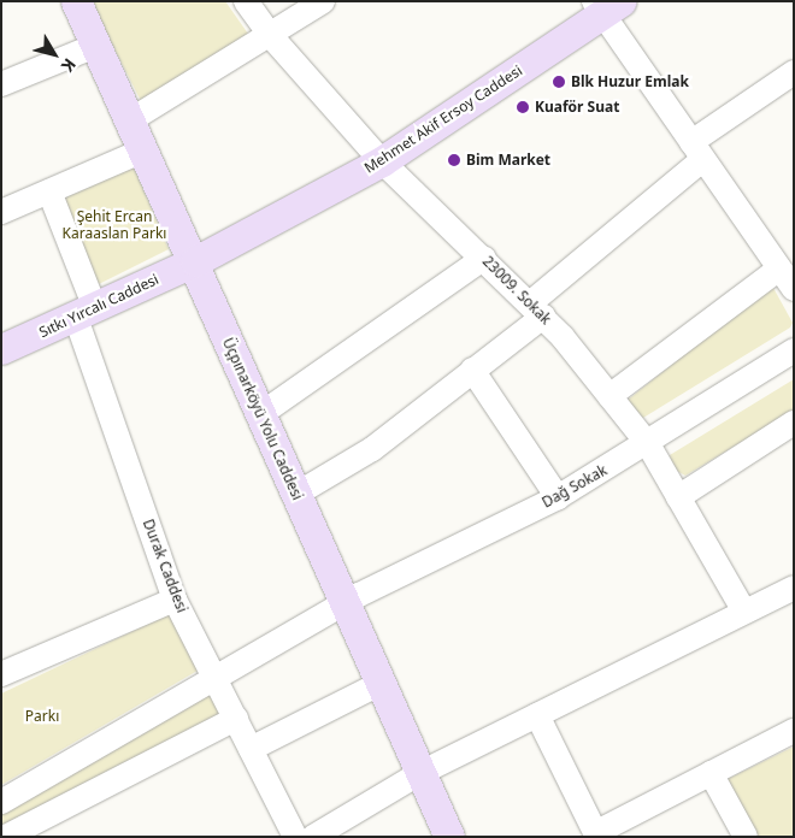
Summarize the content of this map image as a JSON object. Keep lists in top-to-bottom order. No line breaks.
{"streets":{"main road":["Mehmet Akif Ersoy Caddesi","Sıtkı Yırcalı Caddesi","Üçpınarköyü Yolu Caddesi"],"street":["23009. Sokak","Dağ Sokak","Durak Caddesi"]},"crossings":[["Mehmet Akif Ersoy Caddesi","23009. Sokak"],["Mehmet Akif Ersoy Caddesi","Sıtkı Yırcalı Caddesi"],["Mehmet Akif Ersoy Caddesi","Üçpınarköyü Yolu Caddesi"],["23009. Sokak","Dağ Sokak"],["Sıtkı Yırcalı Caddesi","Üçpınarköyü Yolu Caddesi"],["Sıtkı Yırcalı Caddesi","Durak Caddesi"],["Üçpınarköyü Yolu Caddesi","Dağ Sokak"],["Dağ Sokak","Durak Caddesi"]],"parks":["Şehit Ercan Karaaslan Parkı","Parkı"],"places":["Blk Huzur Emlak","Kuaför Suat","Bim Market"],"north":"bottom right"}
